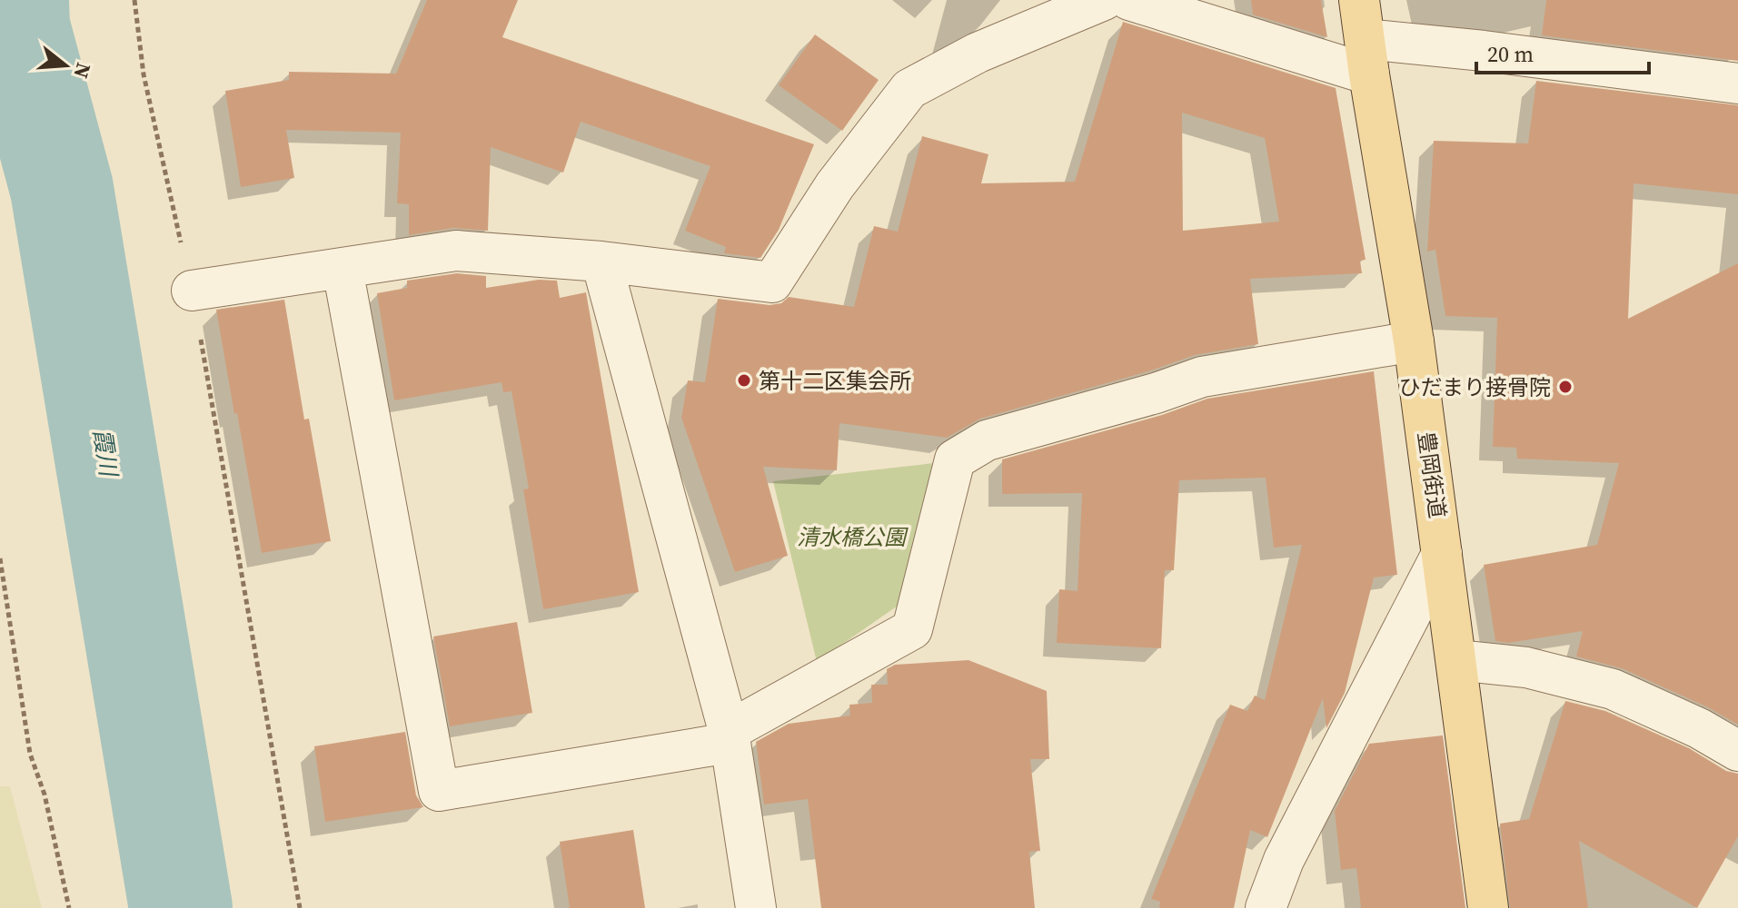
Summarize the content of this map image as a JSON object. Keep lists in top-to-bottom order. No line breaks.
{"streets":{"main road":["豊岡街道"]},"water":["霞川"],"parks":["清水橋公園"],"places":["第十二区集会所","ひだまり接骨院"],"scale_bar":"20 m","north":"right"}
